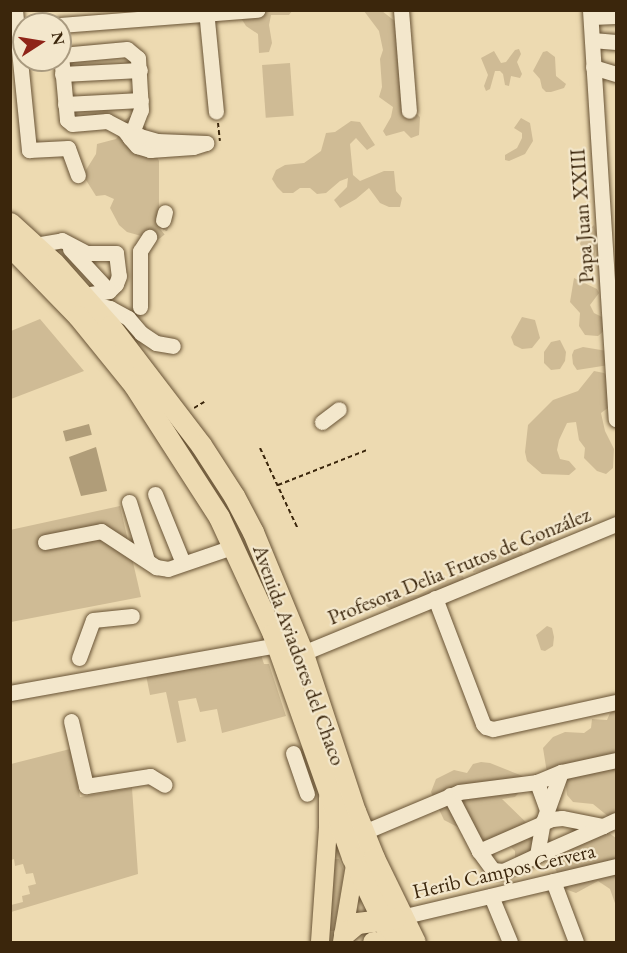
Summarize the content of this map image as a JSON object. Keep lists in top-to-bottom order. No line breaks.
{"streets":{"highway":["Avenida Aviadores del Chaco"],"street":["Papa Juan XXIII","Profesora Delia Frutos de González","Herib Campos Cervera"]},"crossings":[["Profesora Delia Frutos de González","Avenida Aviadores del Chaco"],["Avenida Aviadores del Chaco","Herib Campos Cervera"]],"north":"right"}
